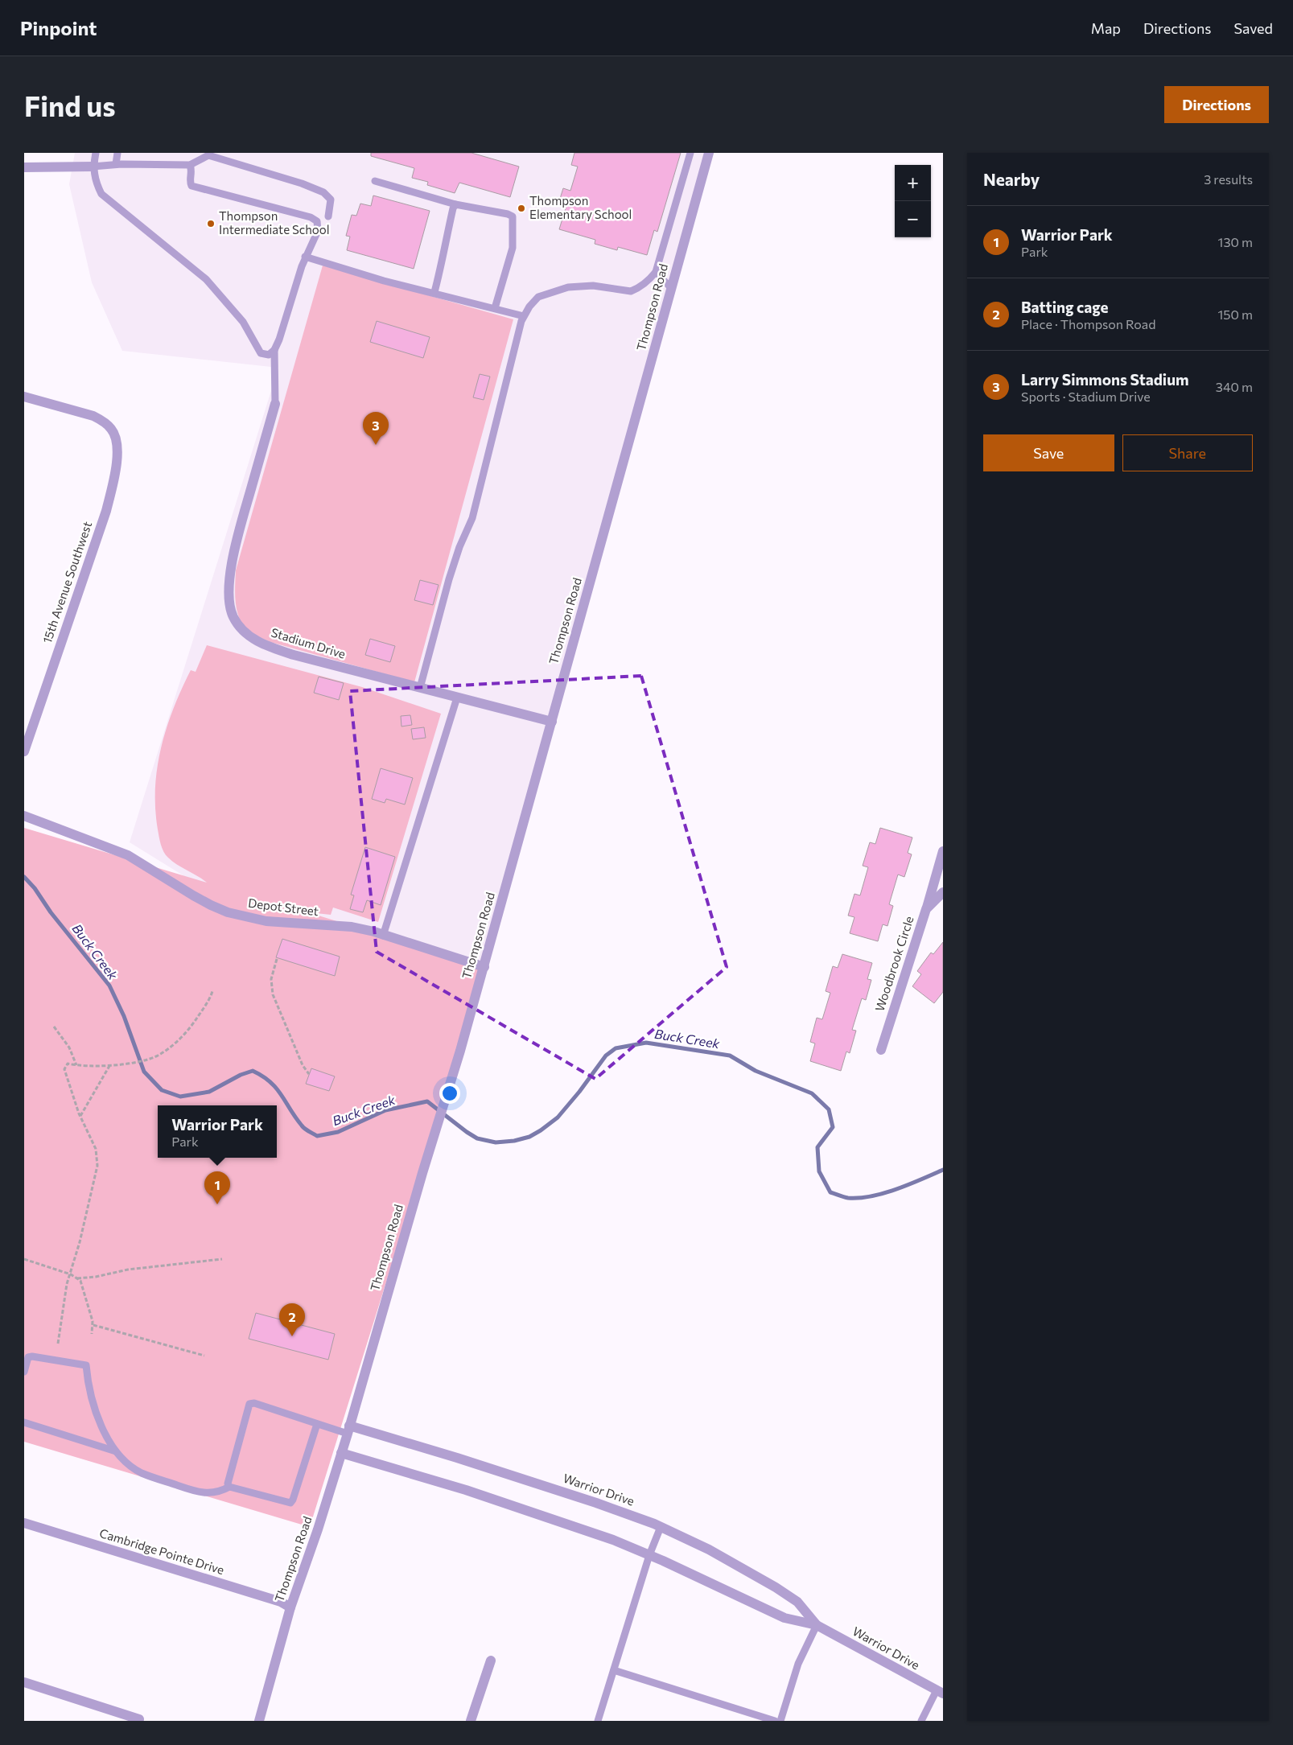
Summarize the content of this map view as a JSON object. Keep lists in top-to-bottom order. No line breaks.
{"streets":{"street":["Thompson Road","15th Avenue Southwest","Stadium Drive","Depot Street","Woodbrook Circle","Warrior Drive","Cambridge Pointe Drive"]},"crossings":[["Thompson Road","Stadium Drive"],["Thompson Road","Depot Street"],["Thompson Road","Warrior Drive"],["Thompson Road","Cambridge Pointe Drive"]],"water":["Buck Creek"],"places":["Thompson Elementary School","Thompson Intermediate School"],"page":{"header":"Pinpoint","nav":["Map","Directions","Saved"],"buttons":["Directions",["Save","Share"]],"title":"Find us","heading":["Nearby","3 results"],"map_buttons":["+","−"],"list":[{"mark":"1","name":"Warrior Park","note":"Park","value":"130 m"},{"mark":"2","name":"Batting cage","note":"Place · Thompson Road","value":"150 m"},{"mark":"3","name":"Larry Simmons Stadium","note":"Sports · Stadium Drive","value":"340 m"}],"pins":["3","1","2"],"popup":["Warrior Park","Park"]}}
